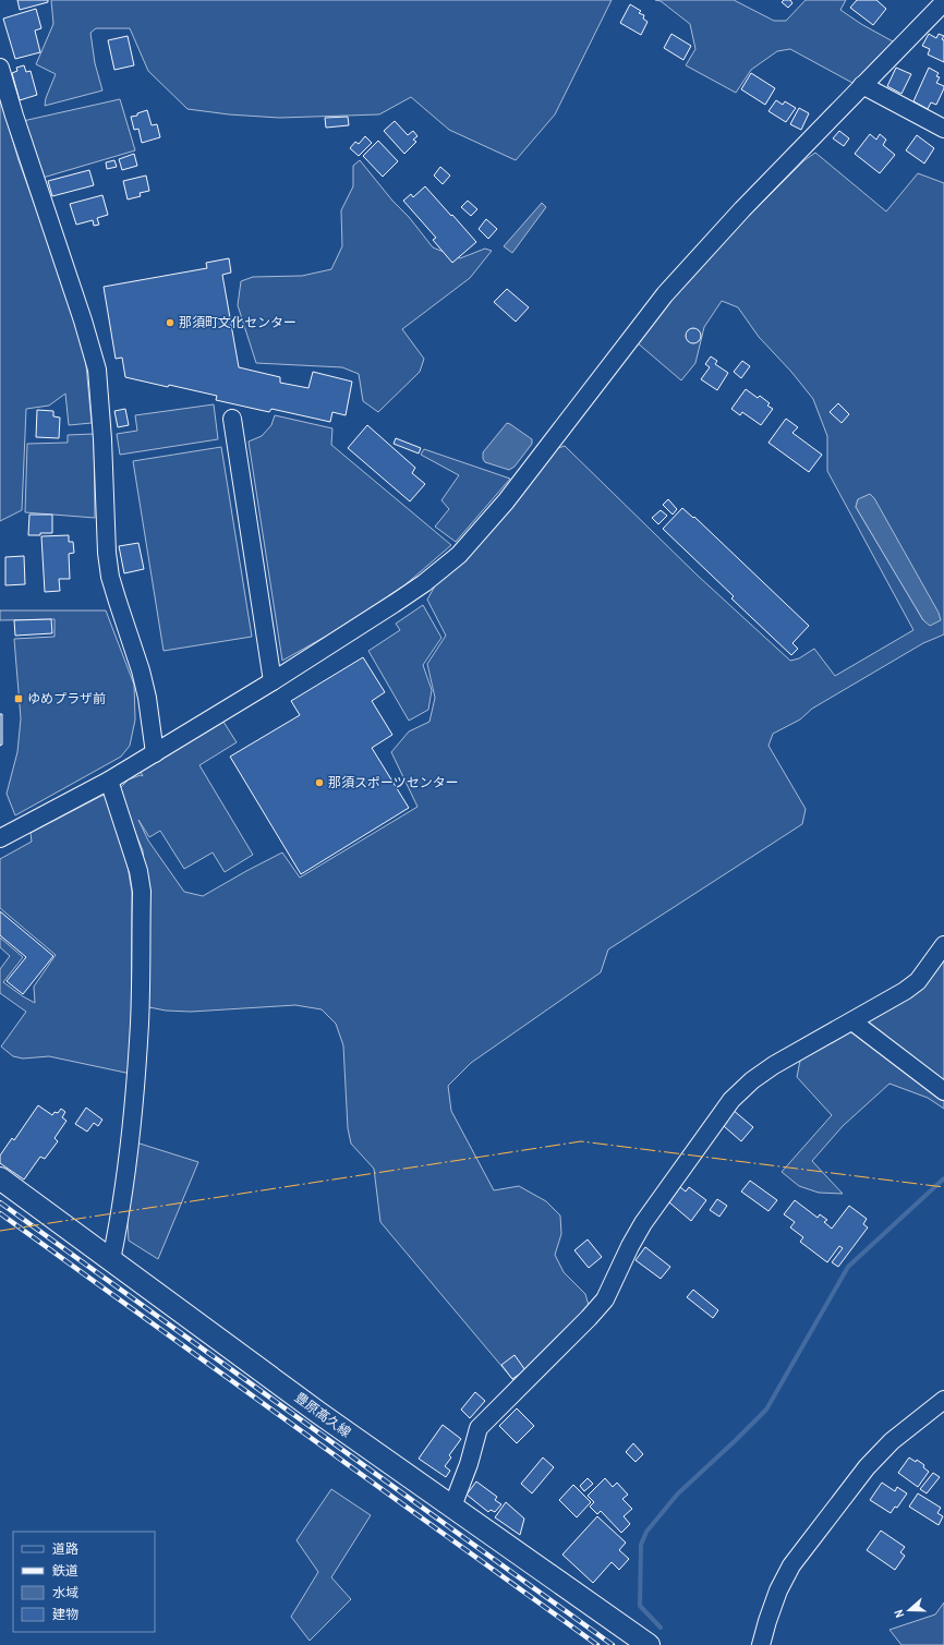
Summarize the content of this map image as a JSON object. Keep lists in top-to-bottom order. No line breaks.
{"streets":{"main road":["豊原高久線"]},"places":{"other":["那須町文化センター","那須スポーツセンター"],"transit":["ゆめプラザ前"]},"legend":["道路","鉄道","水域","建物"],"north":"left"}
